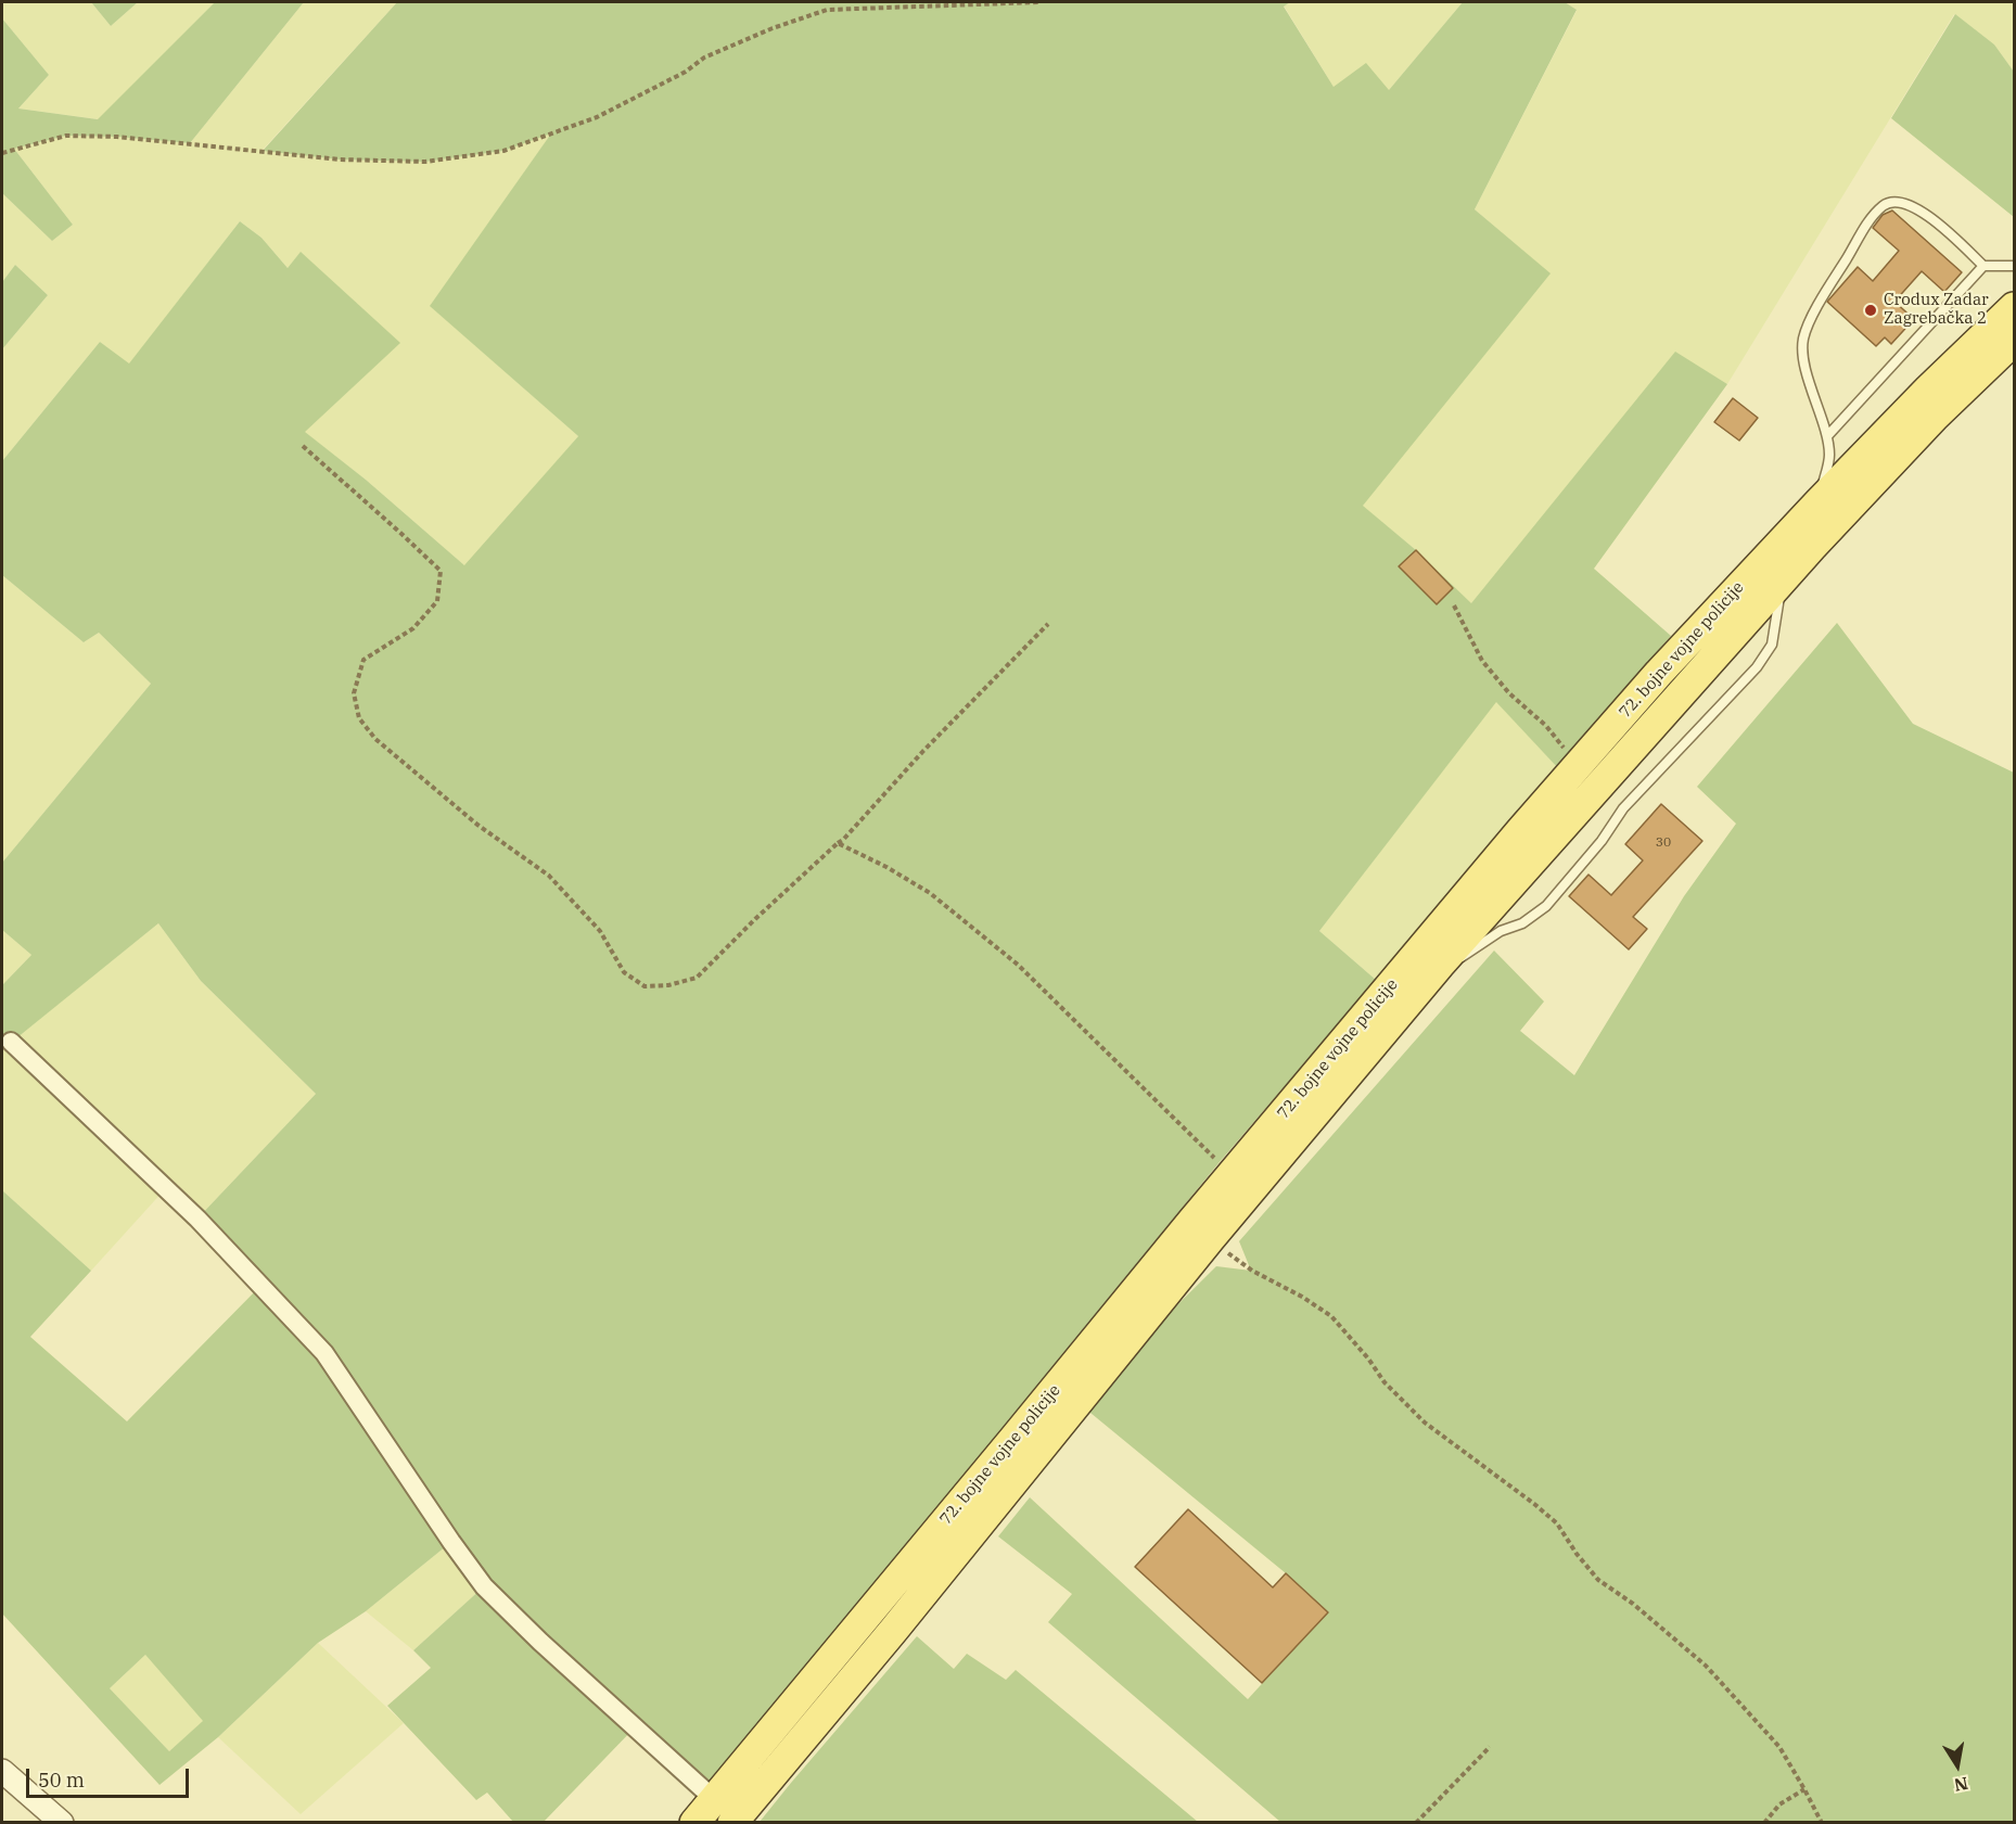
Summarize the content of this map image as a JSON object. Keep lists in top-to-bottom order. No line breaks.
{"streets":{"main road":["72. bojne vojne policije"]},"places":["Crodux Zadar Zagrebačka 2"],"house_numbers":["30"],"scale_bar":"50 m","north":"bottom"}
